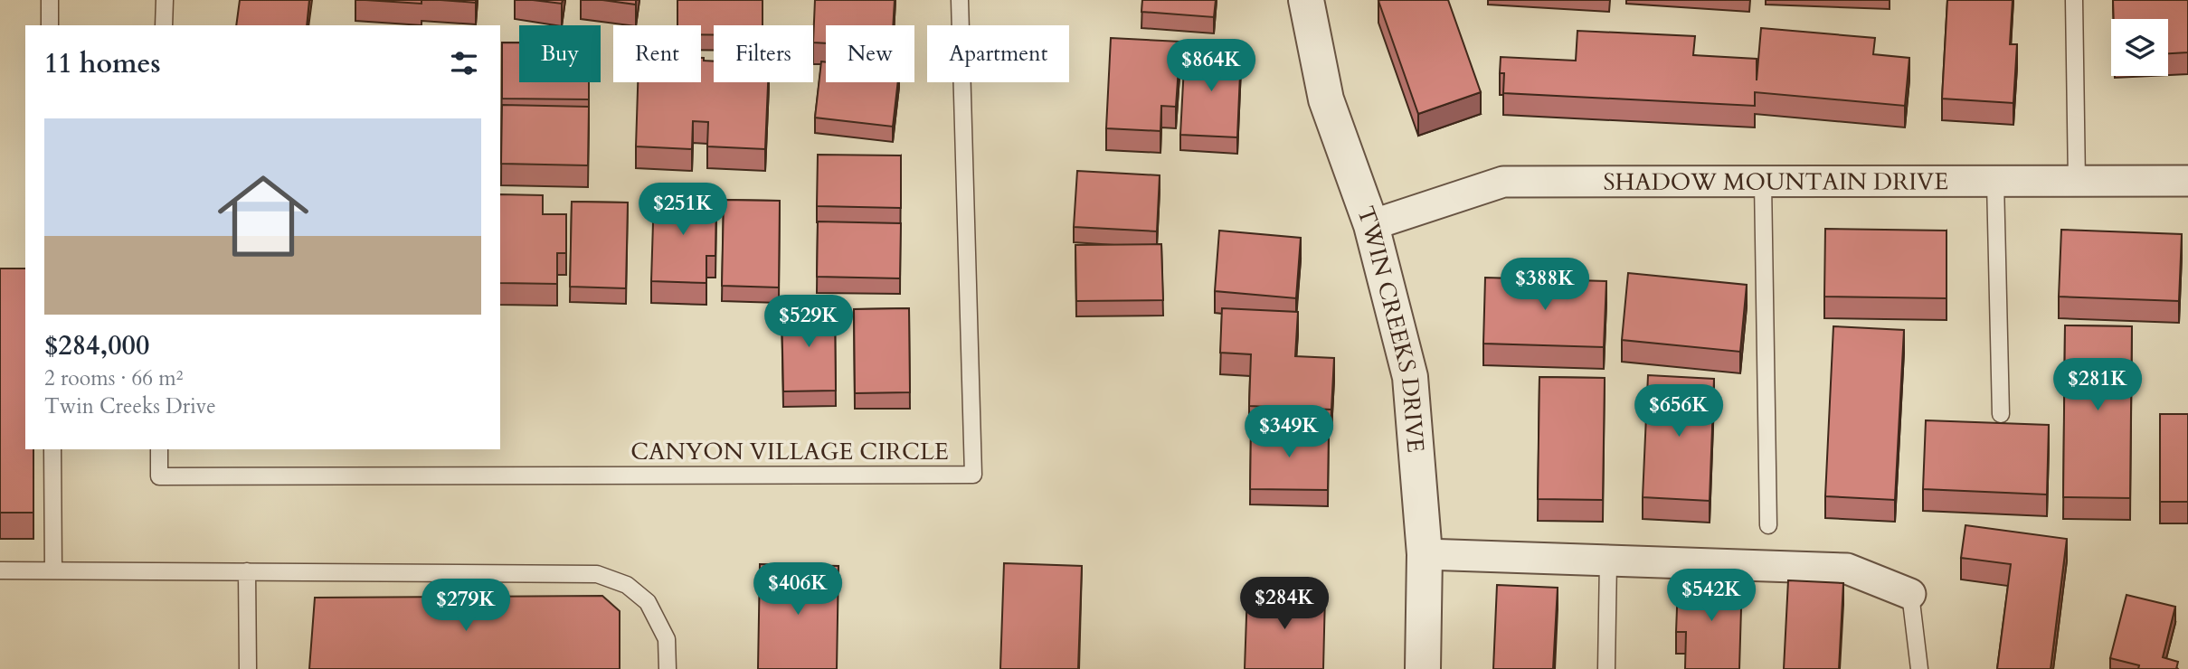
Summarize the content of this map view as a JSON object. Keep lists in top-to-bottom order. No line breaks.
{"streets":{"street":["SHADOW MOUNTAIN DRIVE","TWIN CREEKS DRIVE"],"lane":["CANYON VILLAGE CIRCLE"]},"crossings":[["SHADOW MOUNTAIN DRIVE","TWIN CREEKS DRIVE"]],"page":{"chip":["Buy","Rent","Filters","New","Apartment"],"heading":"11 homes","price":["$864K","$251K","$388K","$529K","$281K","$656K","$349K","$406K","$542K","$284K","$279K"],"list":[{"name":"$284,000","note":"2 rooms · 66 m² · Twin Creeks Drive"}]}}
